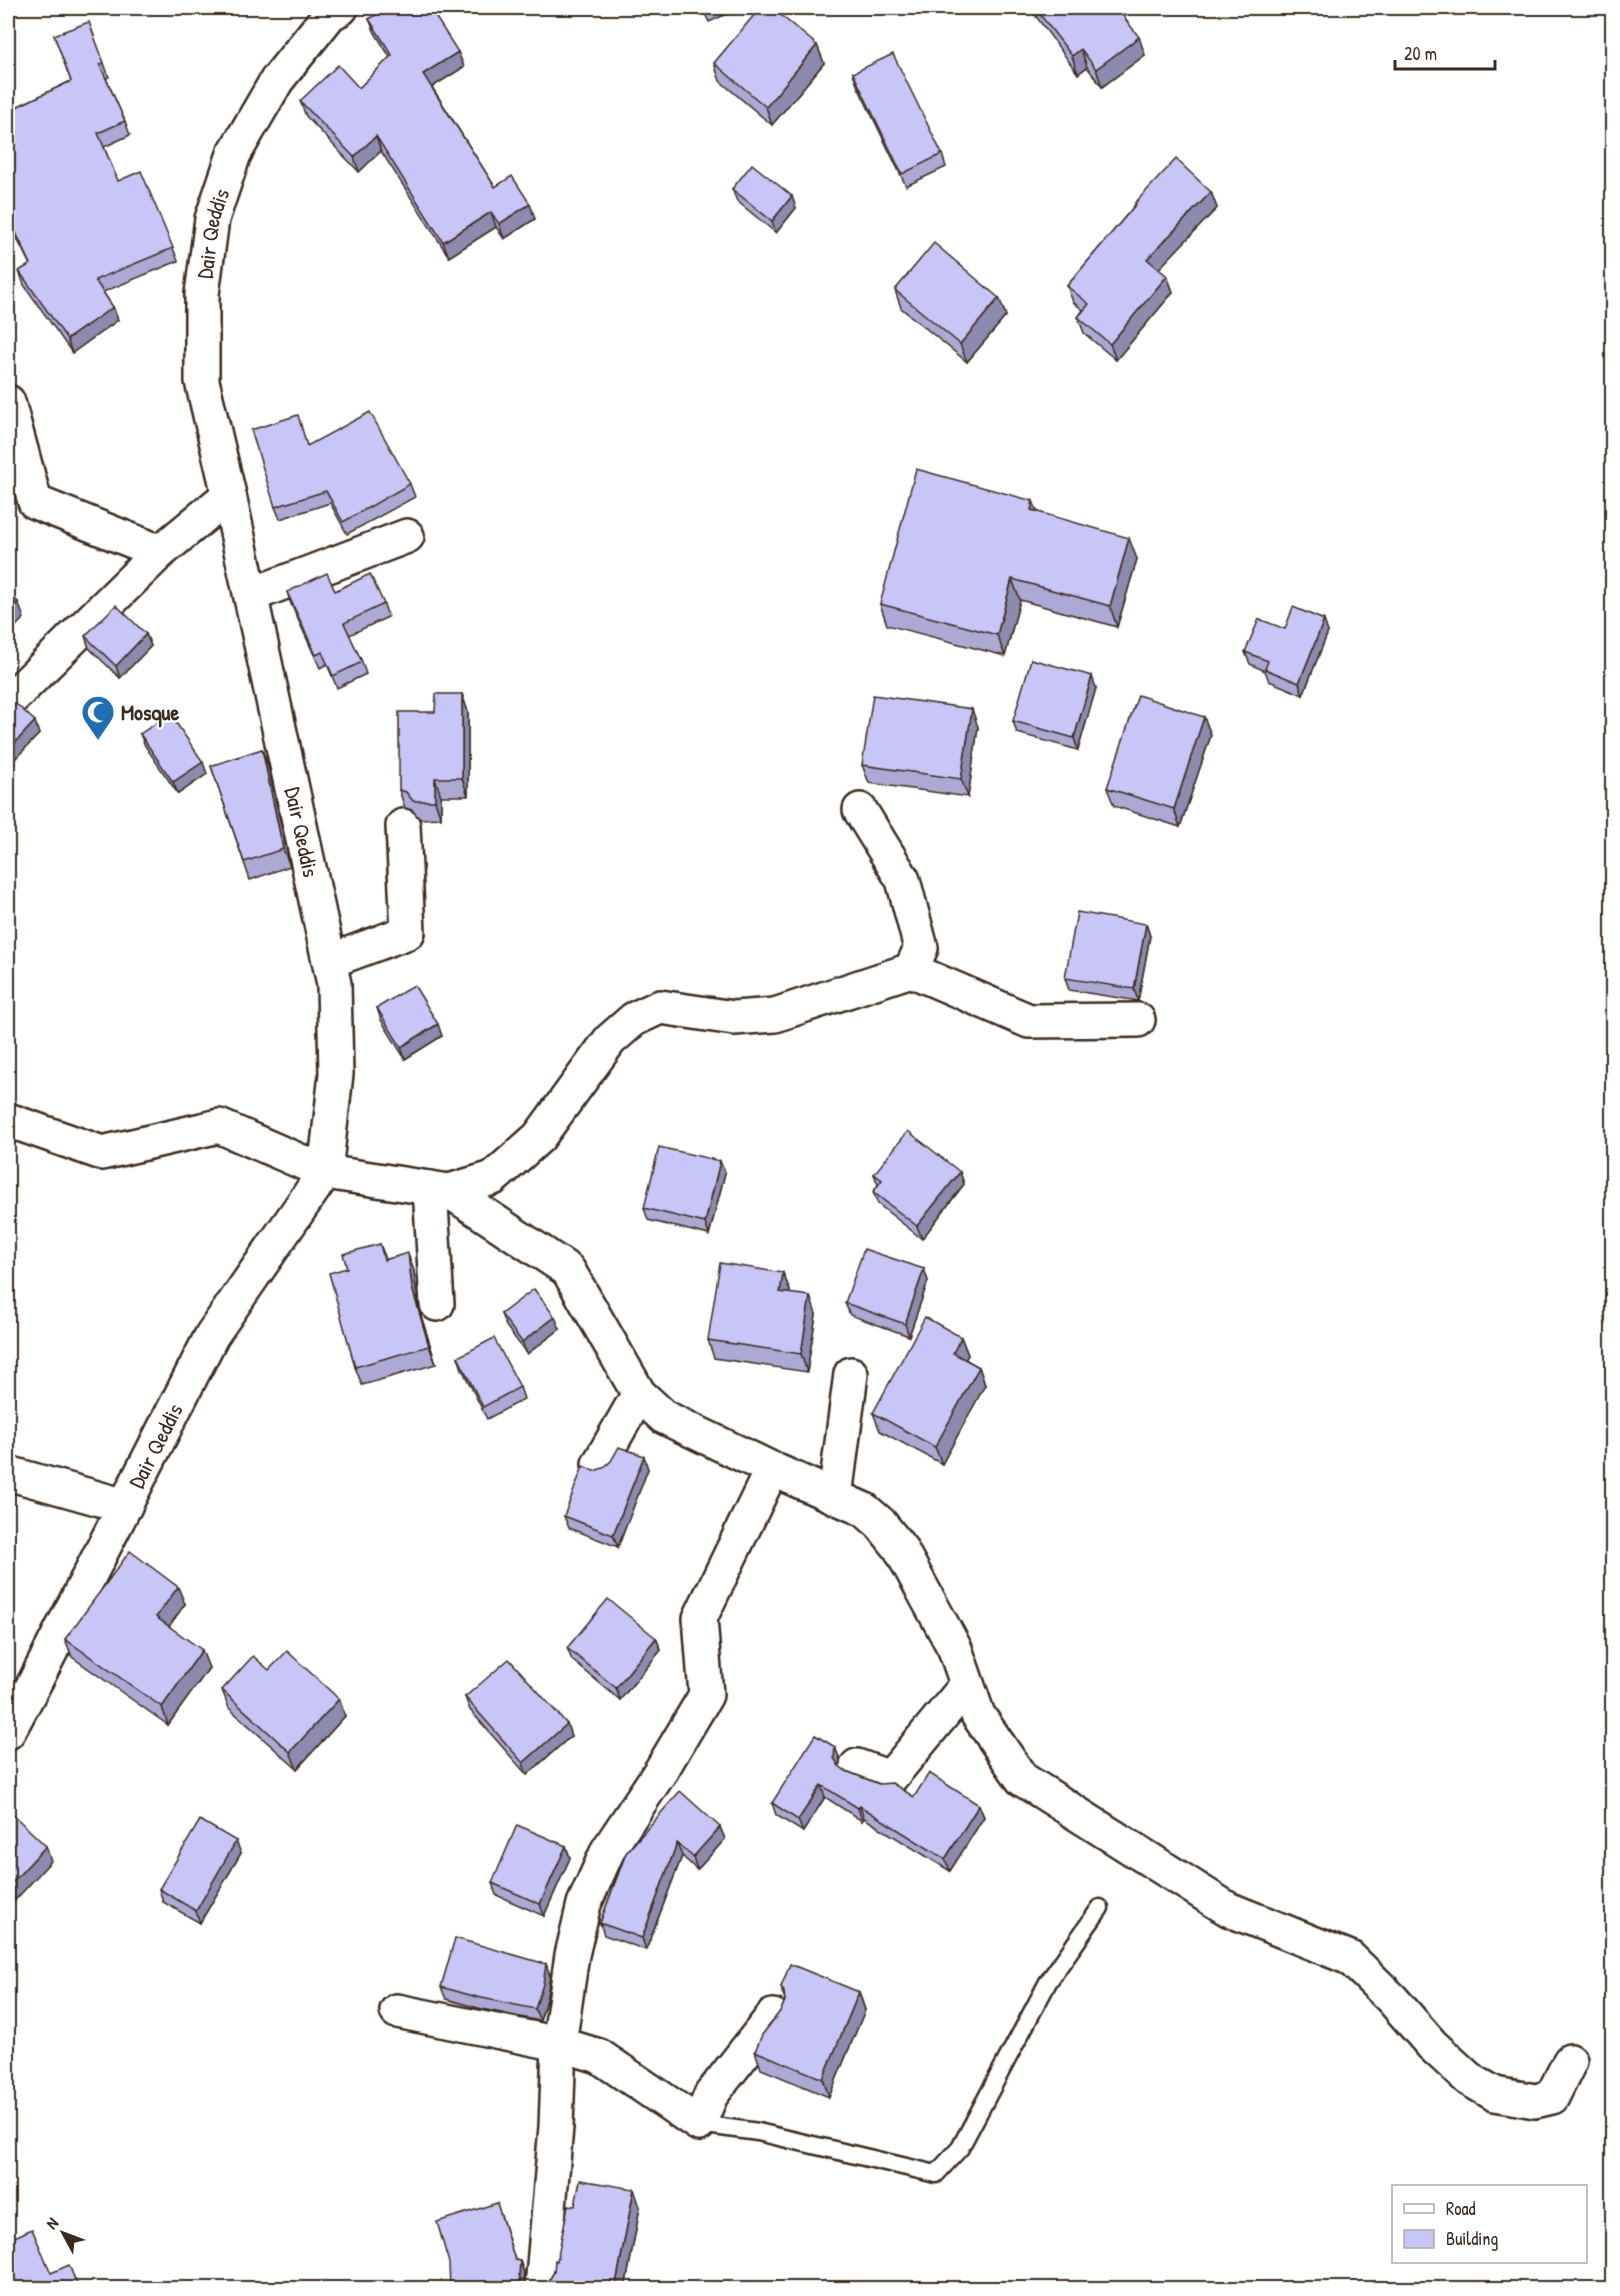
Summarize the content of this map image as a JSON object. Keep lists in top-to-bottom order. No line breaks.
{"streets":{"street":["Dair Qeddis"]},"places":{"mosque":["Mosque"]},"legend":["Road","Building"],"scale_bar":"20 m","north":"top left"}
